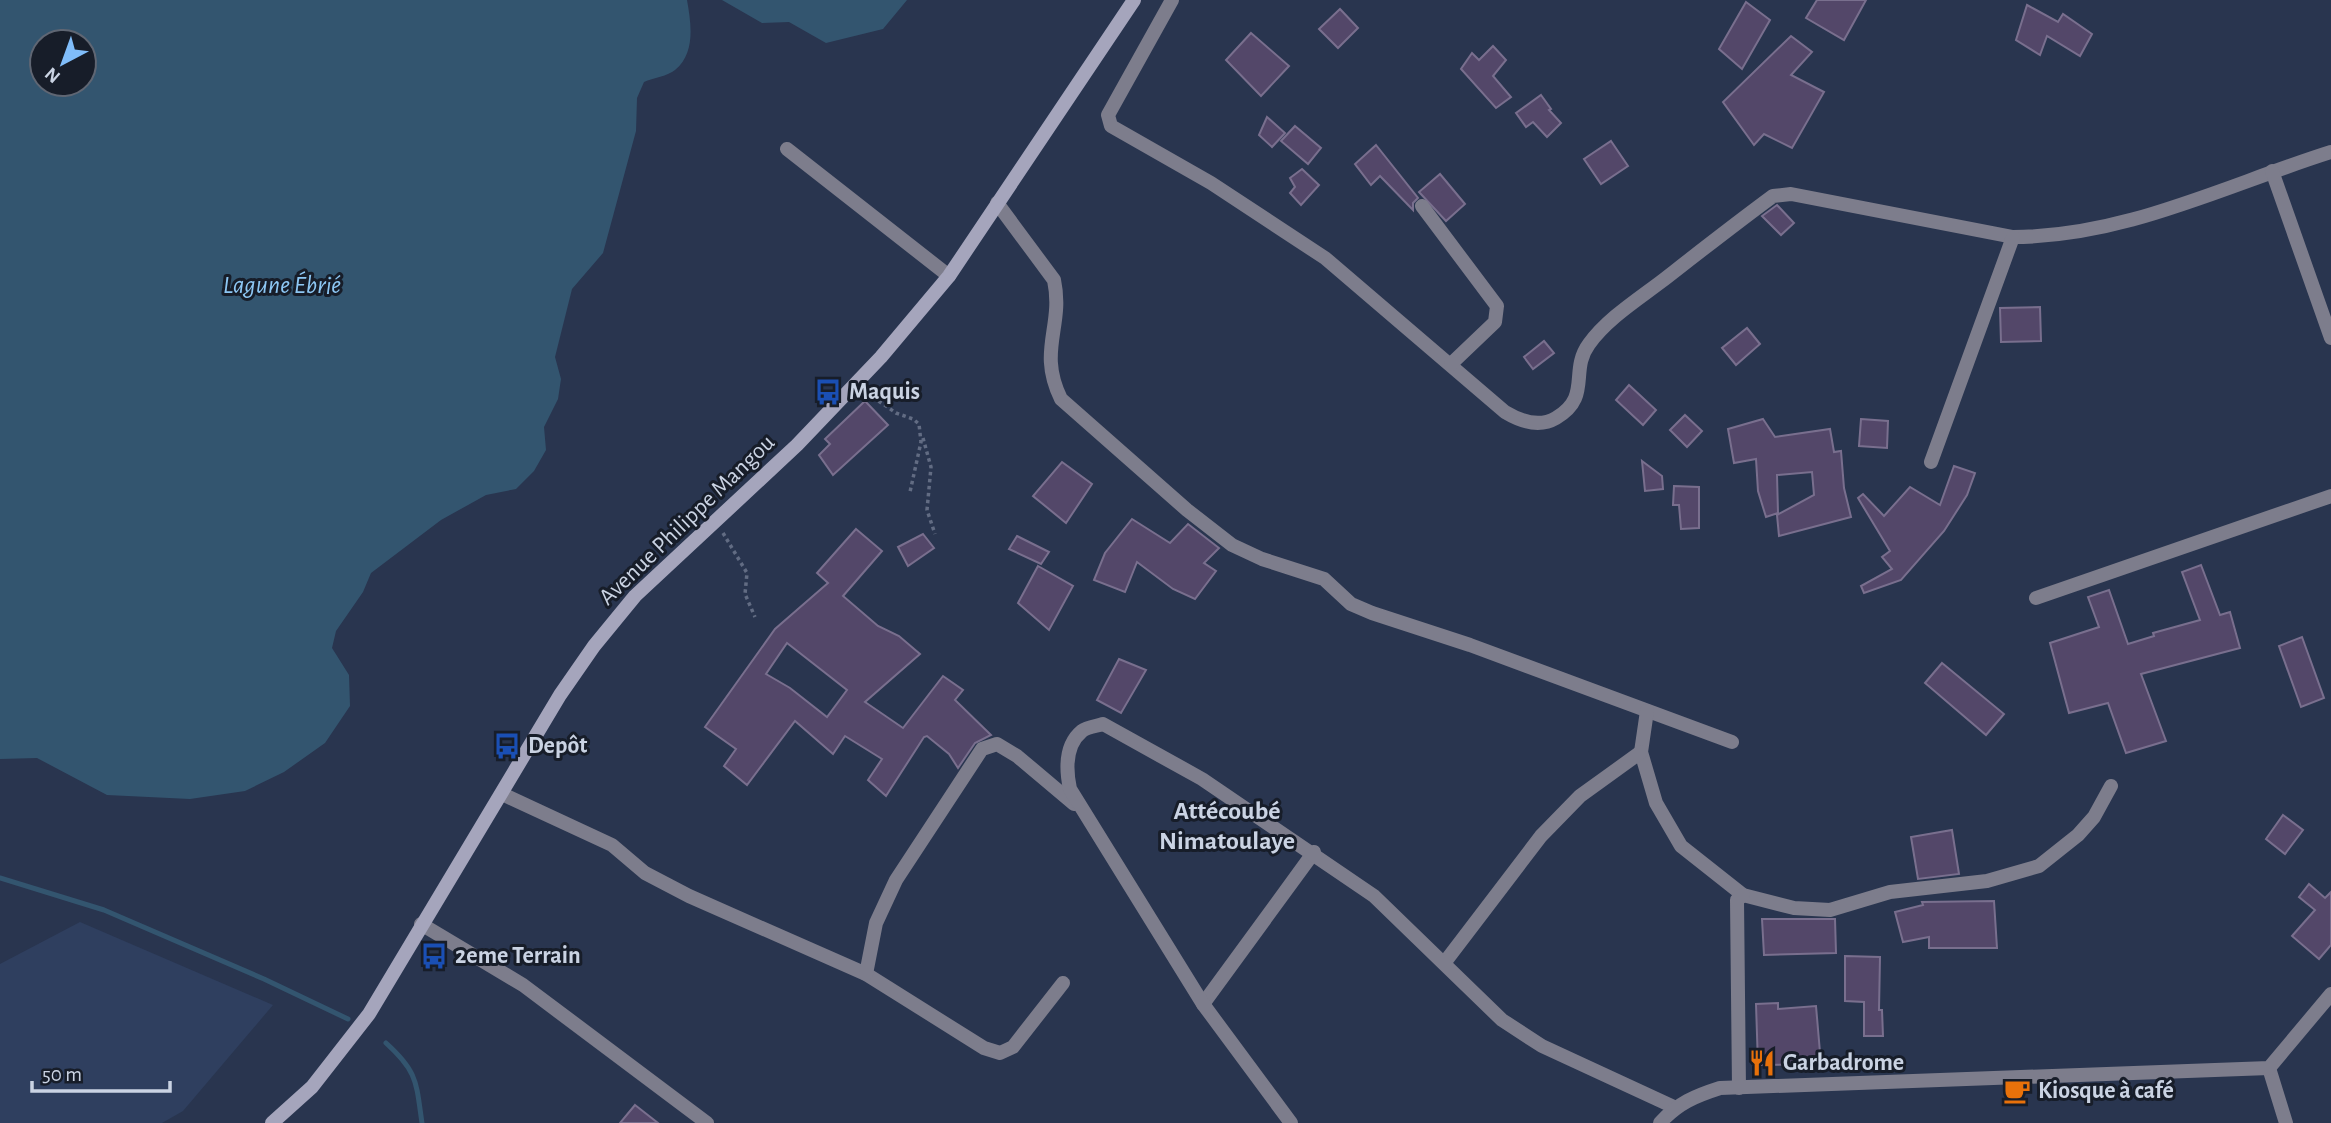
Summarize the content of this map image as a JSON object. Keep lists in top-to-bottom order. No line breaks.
{"streets":{"street":["Avenue Philippe Mangou"]},"districts":["Attécoubé Nimatoulaye"],"water":["Lagune Ébrié"],"places":{"bus stop":["Maquis","Depôt","2eme Terrain"],"restaurant":["Garbadrome"],"cafe":["Kiosque à café"]},"scale_bar":"50 m","north":"bottom left"}
